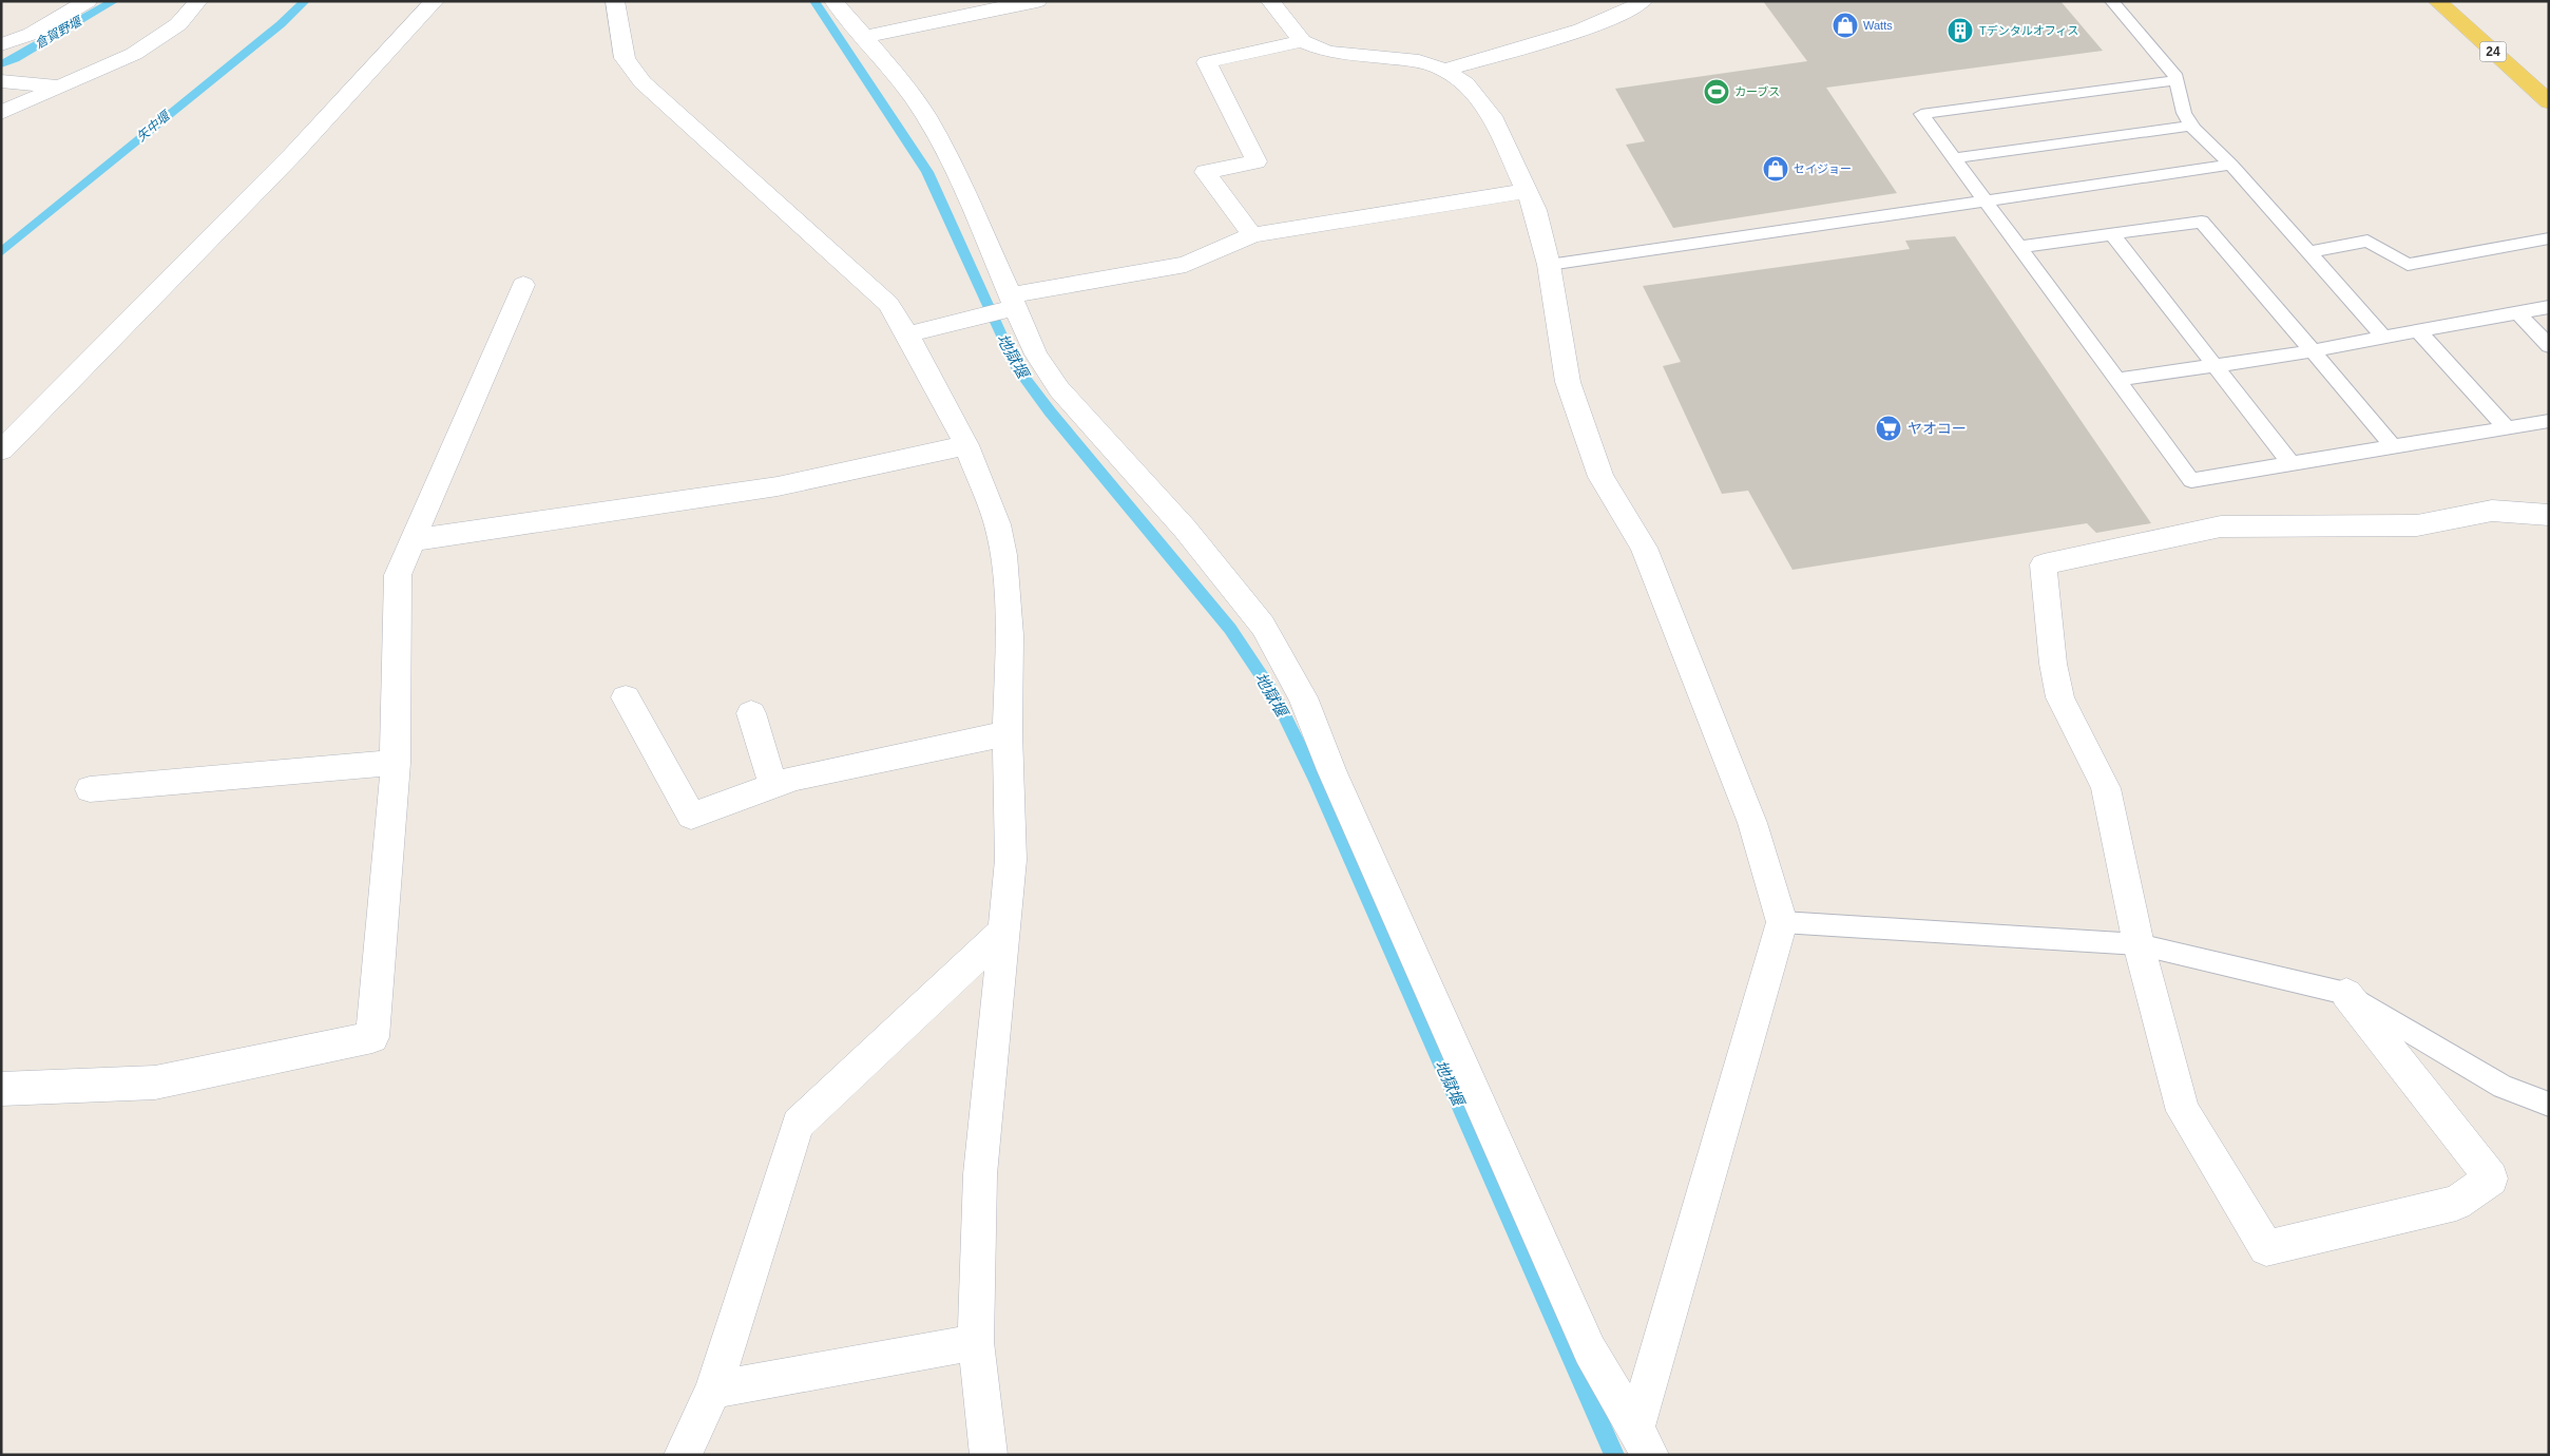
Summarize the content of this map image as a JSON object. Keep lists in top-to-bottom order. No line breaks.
{"streets":{"main road":["24"]},"water":["倉賀野堰","矢中堰","地獄堰"],"places":{"shop":["Watts","セイジョー"],"building":["Tデンタルオフィス"],"sports":["カーブス"],"supermarket":["ヤオコー"]}}
